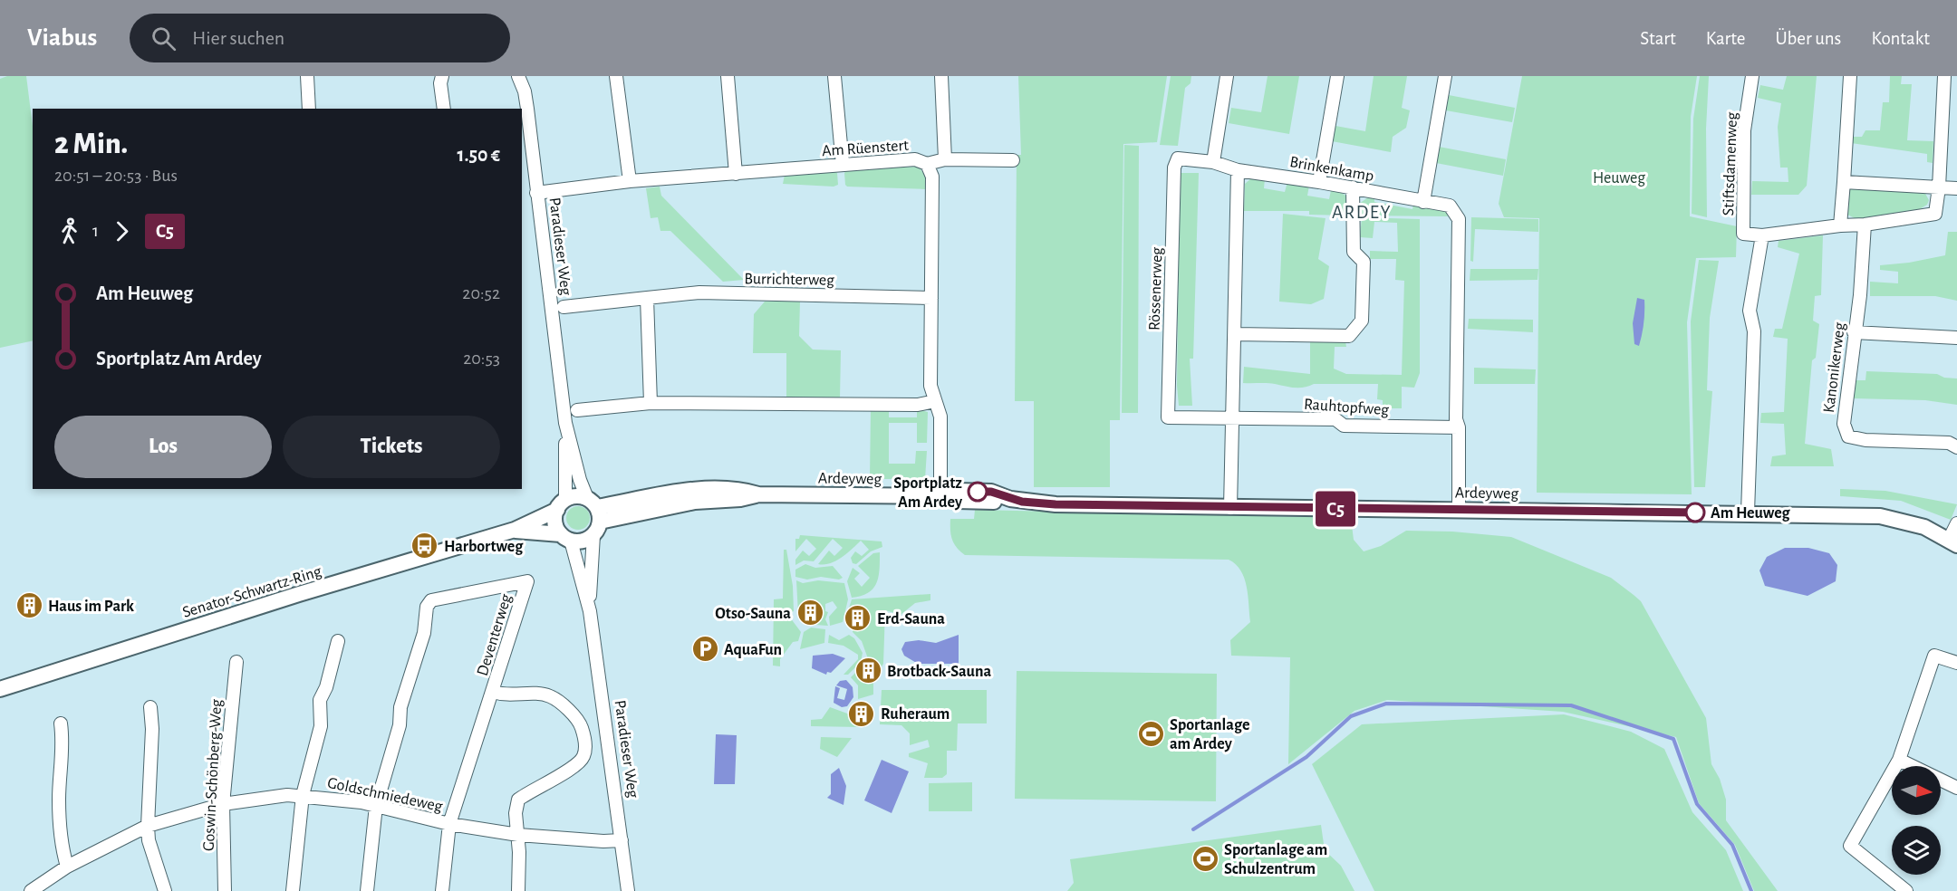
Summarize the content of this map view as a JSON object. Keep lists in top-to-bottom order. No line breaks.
{"streets":{"main road":["Paradieser Weg","Ardeyweg","Senator-Schwartz-Ring"],"street":["Am Rüenstert","Stiftsdamenweg","Brinkenkamp","Burrichterweg","Rössenerweg","Kanonikerweg","Rauhtopfweg","Deventerweg","Goswin-Schönberg-Weg","Goldschmiedeweg"]},"crossings":[["Am Rüenstert","Paradieser Weg"],["Am Rüenstert","Burrichterweg"],["Am Rüenstert","Ardeyweg"],["Brinkenkamp","Rössenerweg"],["Brinkenkamp","Rauhtopfweg"],["Brinkenkamp","Ardeyweg"],["Paradieser Weg","Ardeyweg"],["Paradieser Weg","Senator-Schwartz-Ring"],["Paradieser Weg","Goldschmiedeweg"],["Rössenerweg","Rauhtopfweg"],["Ardeyweg","Senator-Schwartz-Ring"],["Deventerweg","Goldschmiedeweg"],["Goswin-Schönberg-Weg","Goldschmiedeweg"]],"districts":["ARDEY"],"parks":["Heuweg"],"places":{"other":["Sportplatz Am Ardey","Am Heuweg"],"bus stop":["Harbortweg"],"building":["Haus im Park","Otso-Sauna","Erd-Sauna","Brotback-Sauna","Ruheraum"],"parking":["AquaFun"],"sports":["Sportanlage am Ardey","Sportanlage am Schulzentrum"]},"lines":["bus line C5"],"north":"right","page":{"header":"Viabus","search":"Hier suchen","nav":["Start","Karte","Über uns","Kontakt"],"on_map":"C5","heading":["2 Min.","20:51 – 20:53 · Bus","1.50 €"],"legs":["1","C5"],"list":[{"name":"Am Heuweg","value":"20:52"},{"name":"Sportplatz Am Ardey","value":"20:53"}],"buttons":["Los","Tickets"]}}
